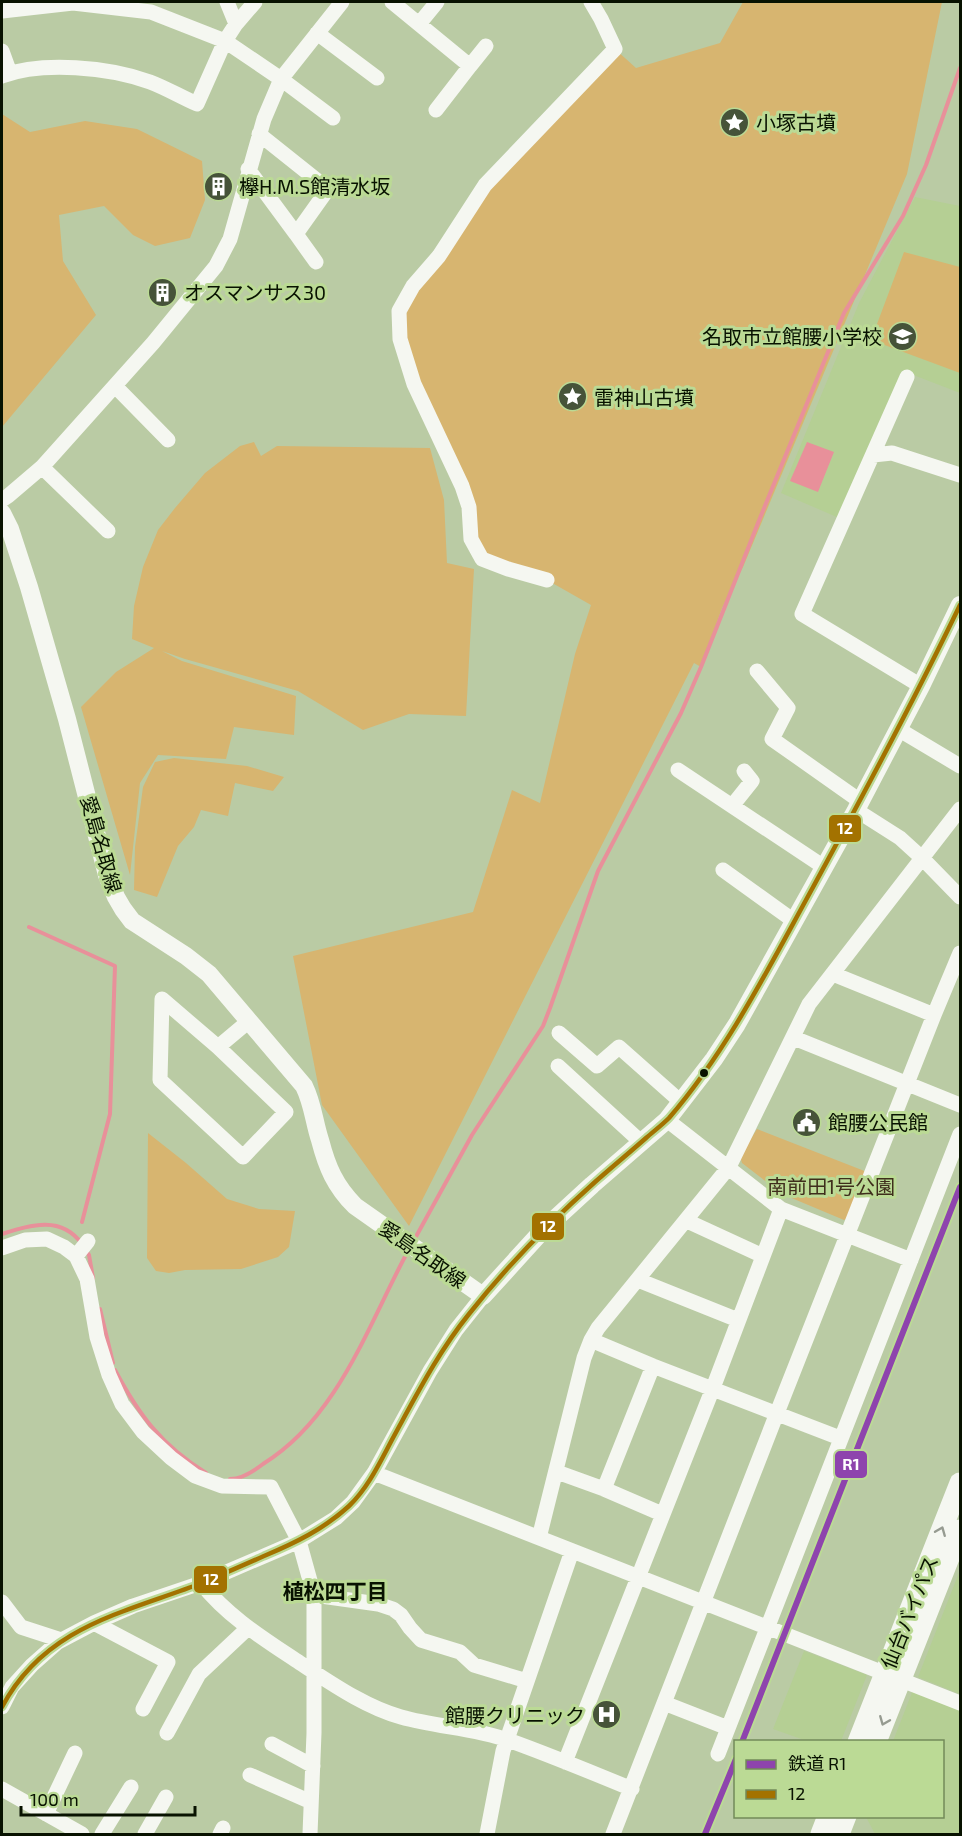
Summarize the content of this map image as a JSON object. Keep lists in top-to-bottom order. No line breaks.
{"streets":{"highway":["仙台バイパス"],"main road":["愛島名取線"]},"districts":["植松四丁目"],"parks":["南前田1号公園"],"places":{"place":["小塚古墳","雷神山古墳"],"building":["欅H.M.S館清水坂","オスマンサス30"],"school or university":["名取市立館腰小学校"],"public building":["館腰公民館"],"hospital":["館腰クリニック"]},"lines":["transit line 12","rail line R1"],"legend":["鉄道 R1","12"],"scale_bar":"100 m"}
